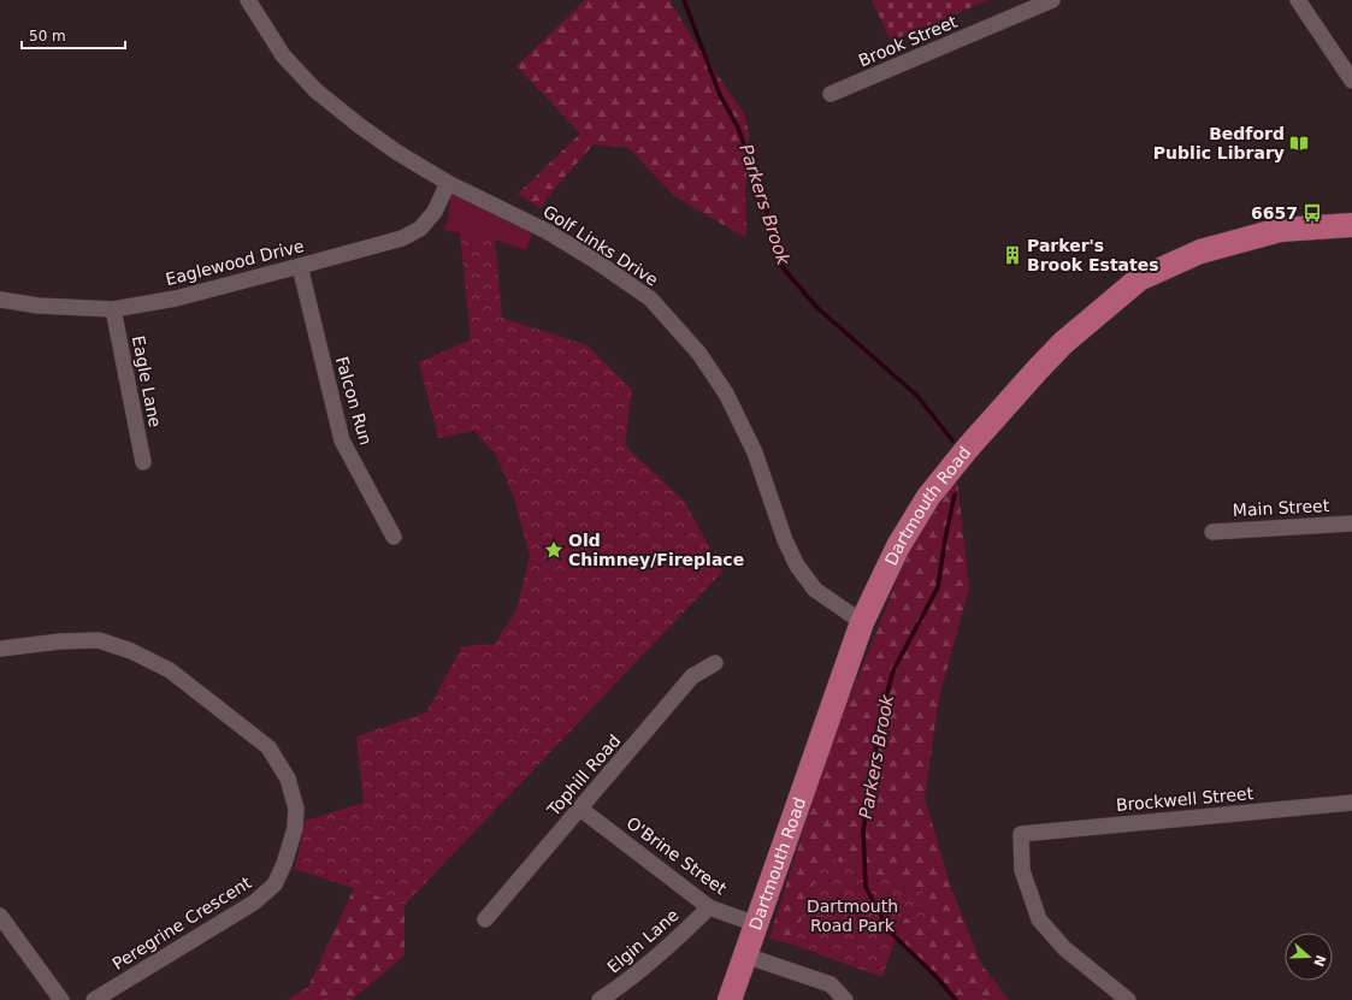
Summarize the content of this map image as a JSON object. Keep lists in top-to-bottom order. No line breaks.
{"streets":{"main road":["Dartmouth Road"],"street":["Brook Street","Golf Links Drive","Eaglewood Drive","Eagle Lane","Falcon Run","Main Street","Tophill Road","Brockwell Street","O'Brine Street","Peregrine Crescent","Elgin Lane"]},"crossings":[["Golf Links Drive","Eaglewood Drive"],["Golf Links Drive","Dartmouth Road"],["Eaglewood Drive","Eagle Lane"],["Eaglewood Drive","Falcon Run"],["Dartmouth Road","O'Brine Street"],["Tophill Road","O'Brine Street"],["O'Brine Street","Elgin Lane"]],"water":["Parkers Brook"],"parks":["Dartmouth Road Park"],"places":{"library":["Bedford Public Library"],"bus stop":["6657"],"building":["Parker's Brook Estates"],"place":["Old Chimney/Fireplace"]},"scale_bar":"50 m","north":"right"}
